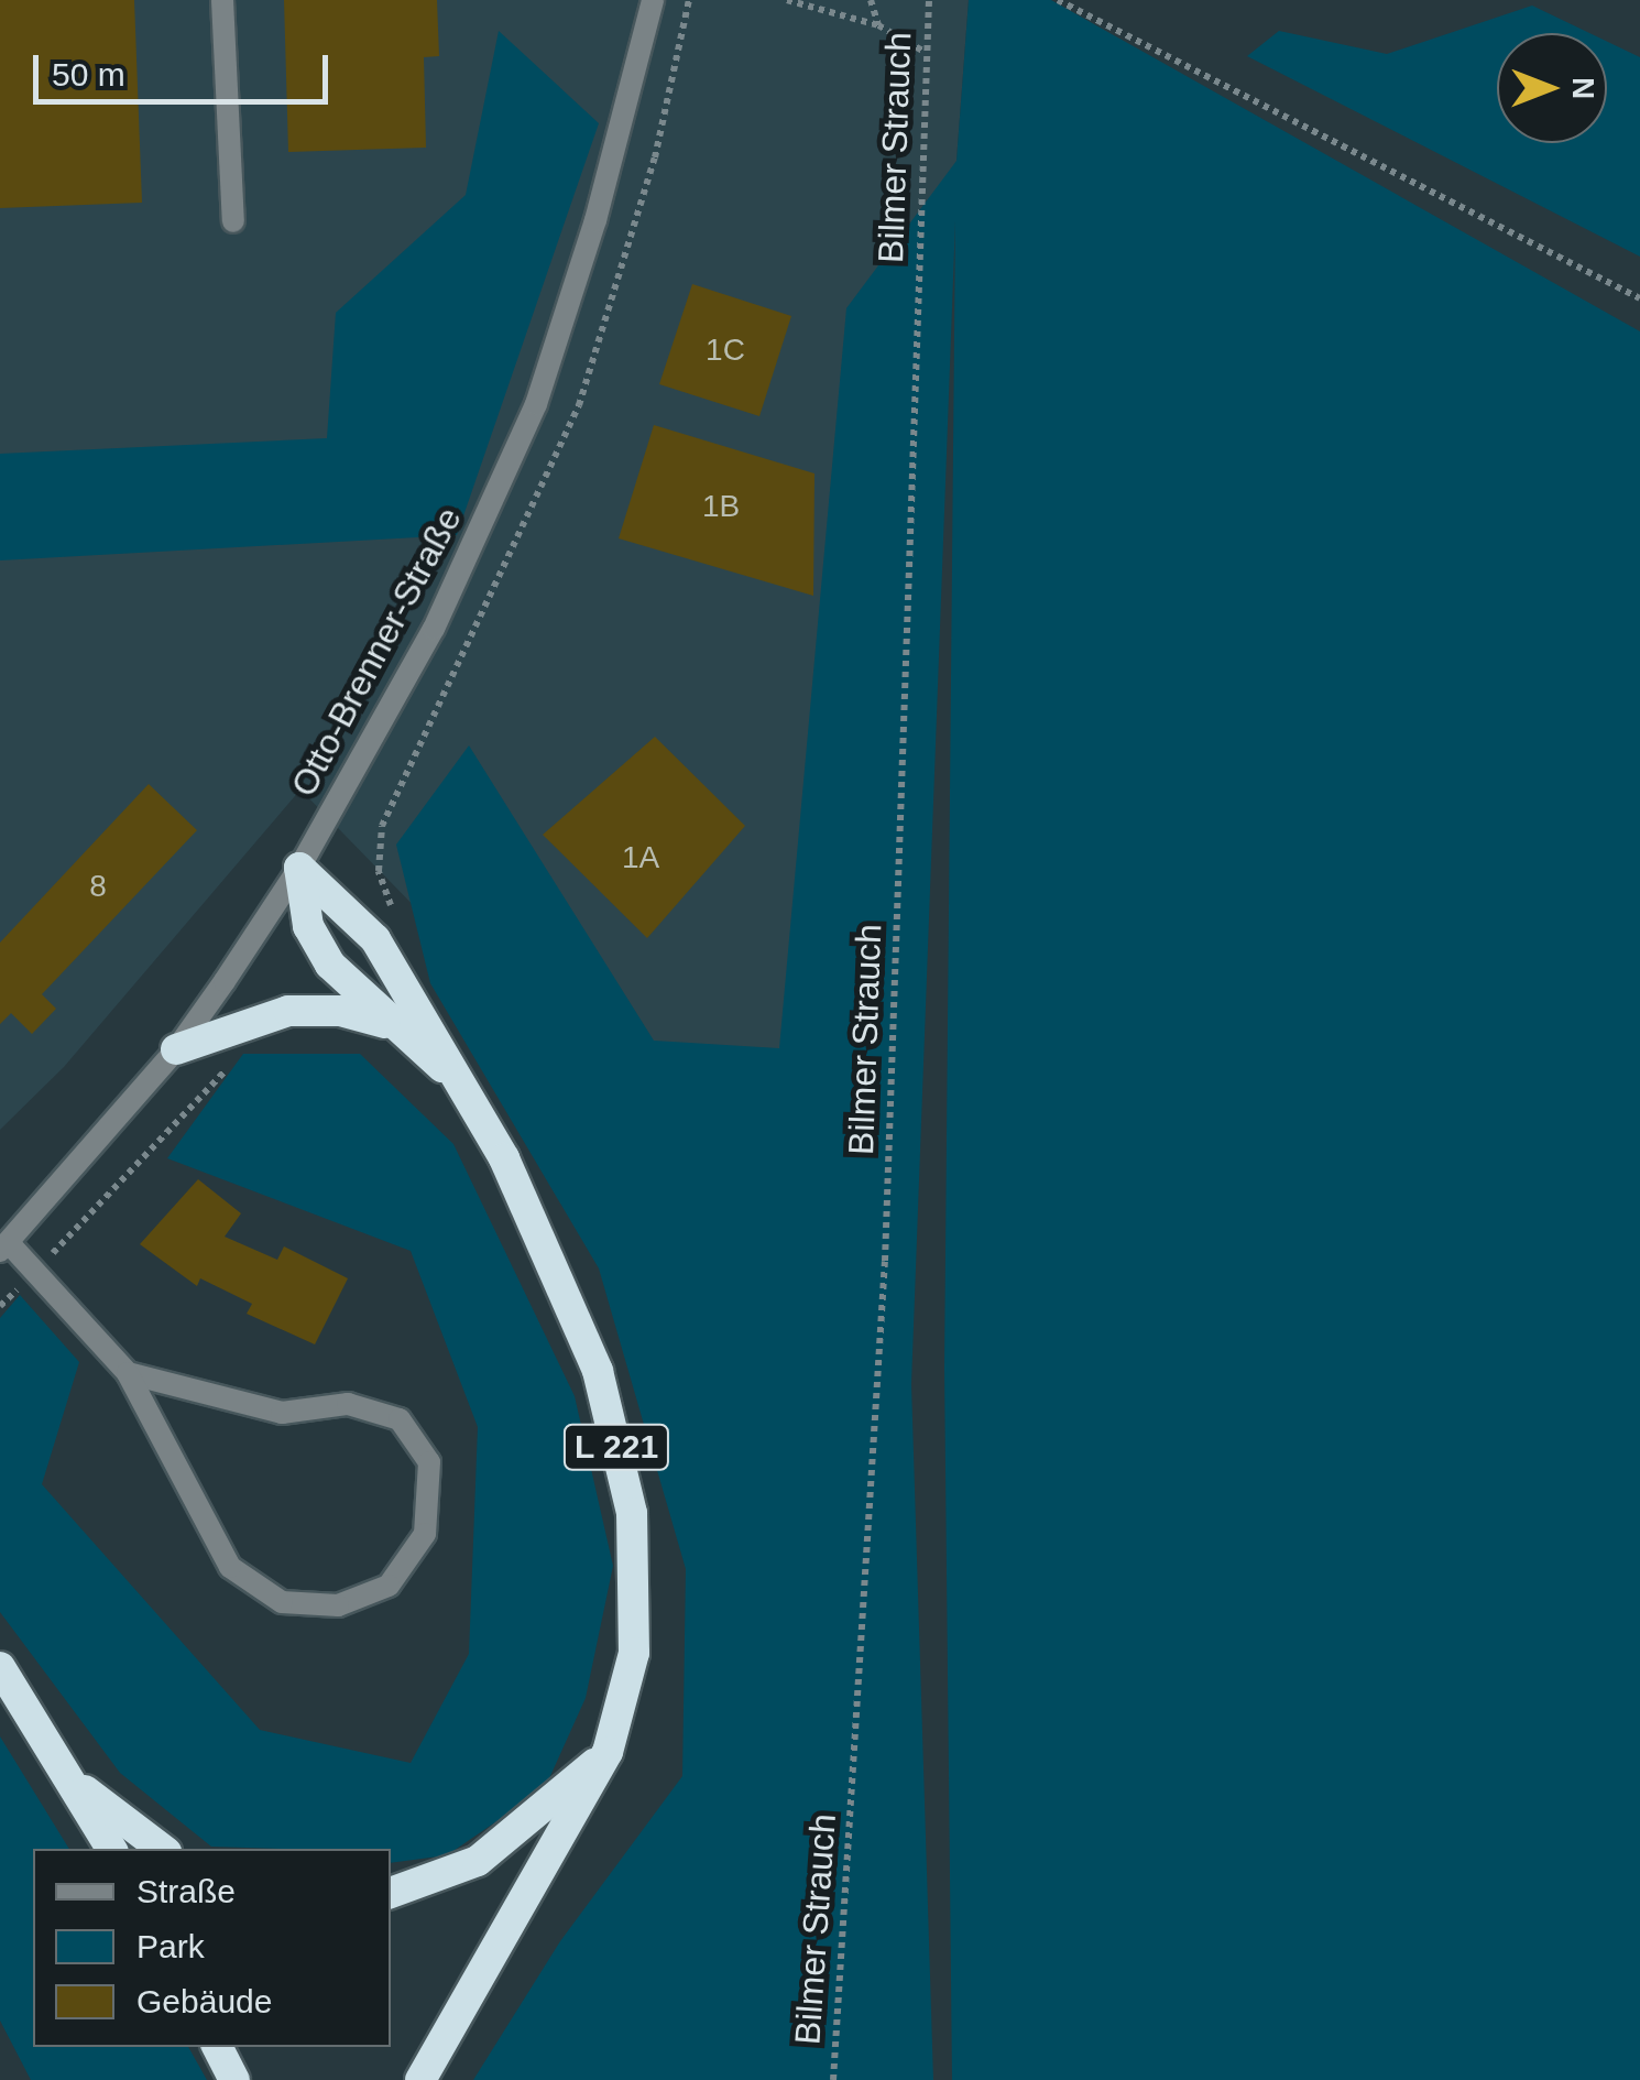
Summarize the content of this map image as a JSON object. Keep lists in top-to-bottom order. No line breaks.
{"streets":{"highway":["L 221"],"street":["Otto-Brenner-Straße"],"path":["Bilmer Strauch"]},"crossings":[["Otto-Brenner-Straße","L 221"]],"house_numbers":["1C","1B","1A","8"],"legend":["Straße","Park","Gebäude"],"scale_bar":"50 m","north":"right"}
